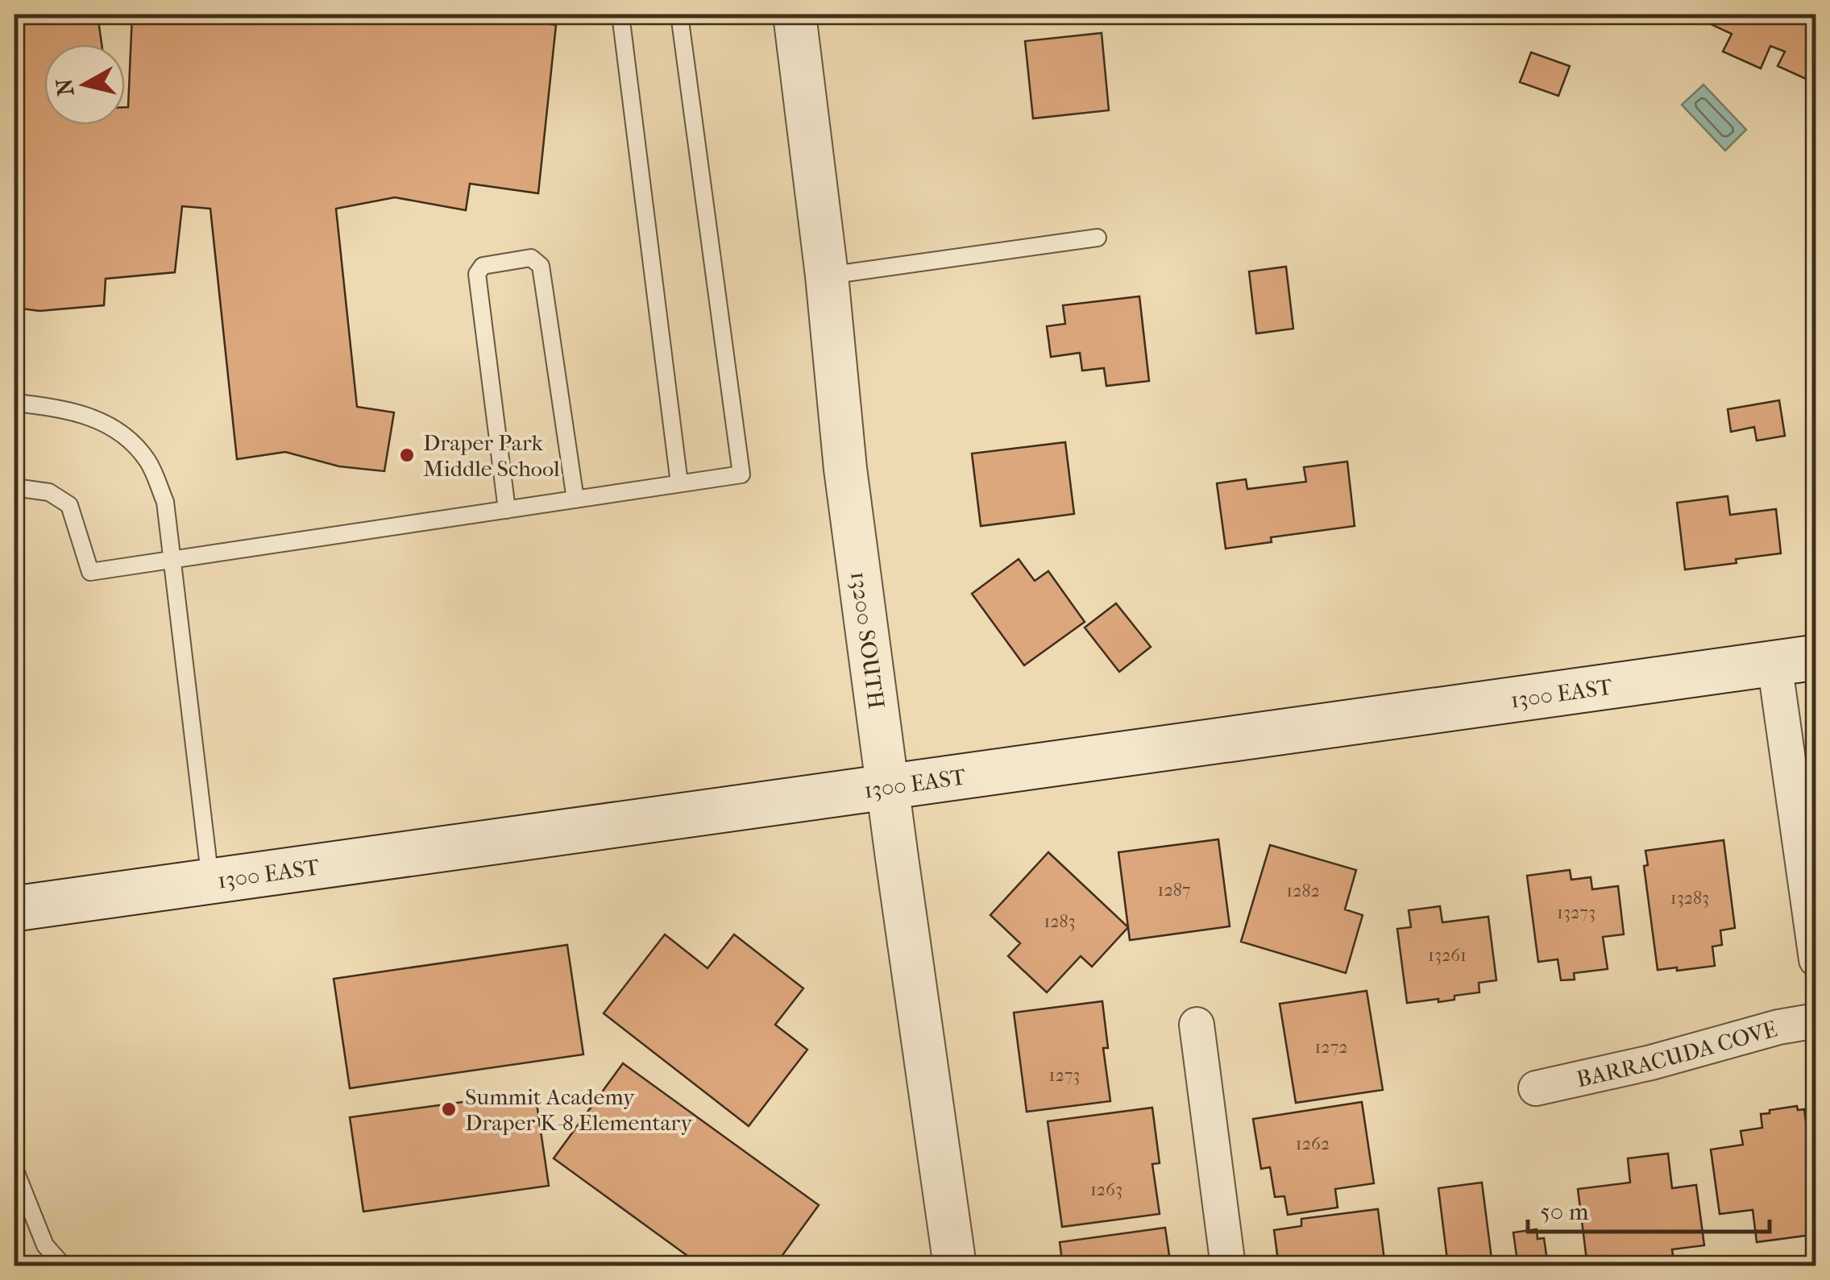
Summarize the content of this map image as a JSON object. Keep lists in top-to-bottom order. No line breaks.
{"streets":{"main road":["1300 EAST"],"street":["13200 SOUTH","BARRACUDA COVE"]},"crossings":[["13200 SOUTH","1300 EAST"]],"places":["Draper Park Middle School","Summit Academy Draper K-8 Elementary"],"house_numbers":["1287","1282","13283","13273","1283","13261","1272","1273","1262","1263"],"scale_bar":"50 m","north":"left"}
